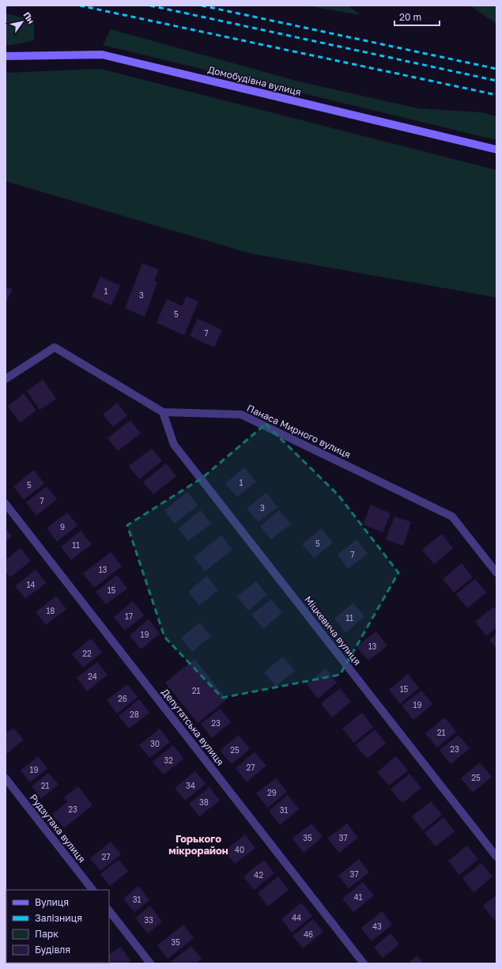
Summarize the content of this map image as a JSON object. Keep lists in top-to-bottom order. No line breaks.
{"streets":{"street":["Домобудівна вулиця","Панаса Мирного вулиця","Міцкевича вулиця","Депутатська вулиця","Рудзутака вулиця"]},"crossings":[["Панаса Мирного вулиця","Міцкевича вулиця"]],"districts":["Горького мікрорайон"],"house_numbers":["1","3","5","7","1","5","7","3","9","5","11","7","13","14","15","18","17","11","19","13","22","24","15","21","26","19","28","23","21","30","23","25","32","27","19","25","21","34","29","38","23","31","35","37","40","27","37","42","41","31","44","33","43","46","35"],"legend":["Вулиця","Залізниця","Парк","Будівля"],"scale_bar":"20 m","north":"top right"}
